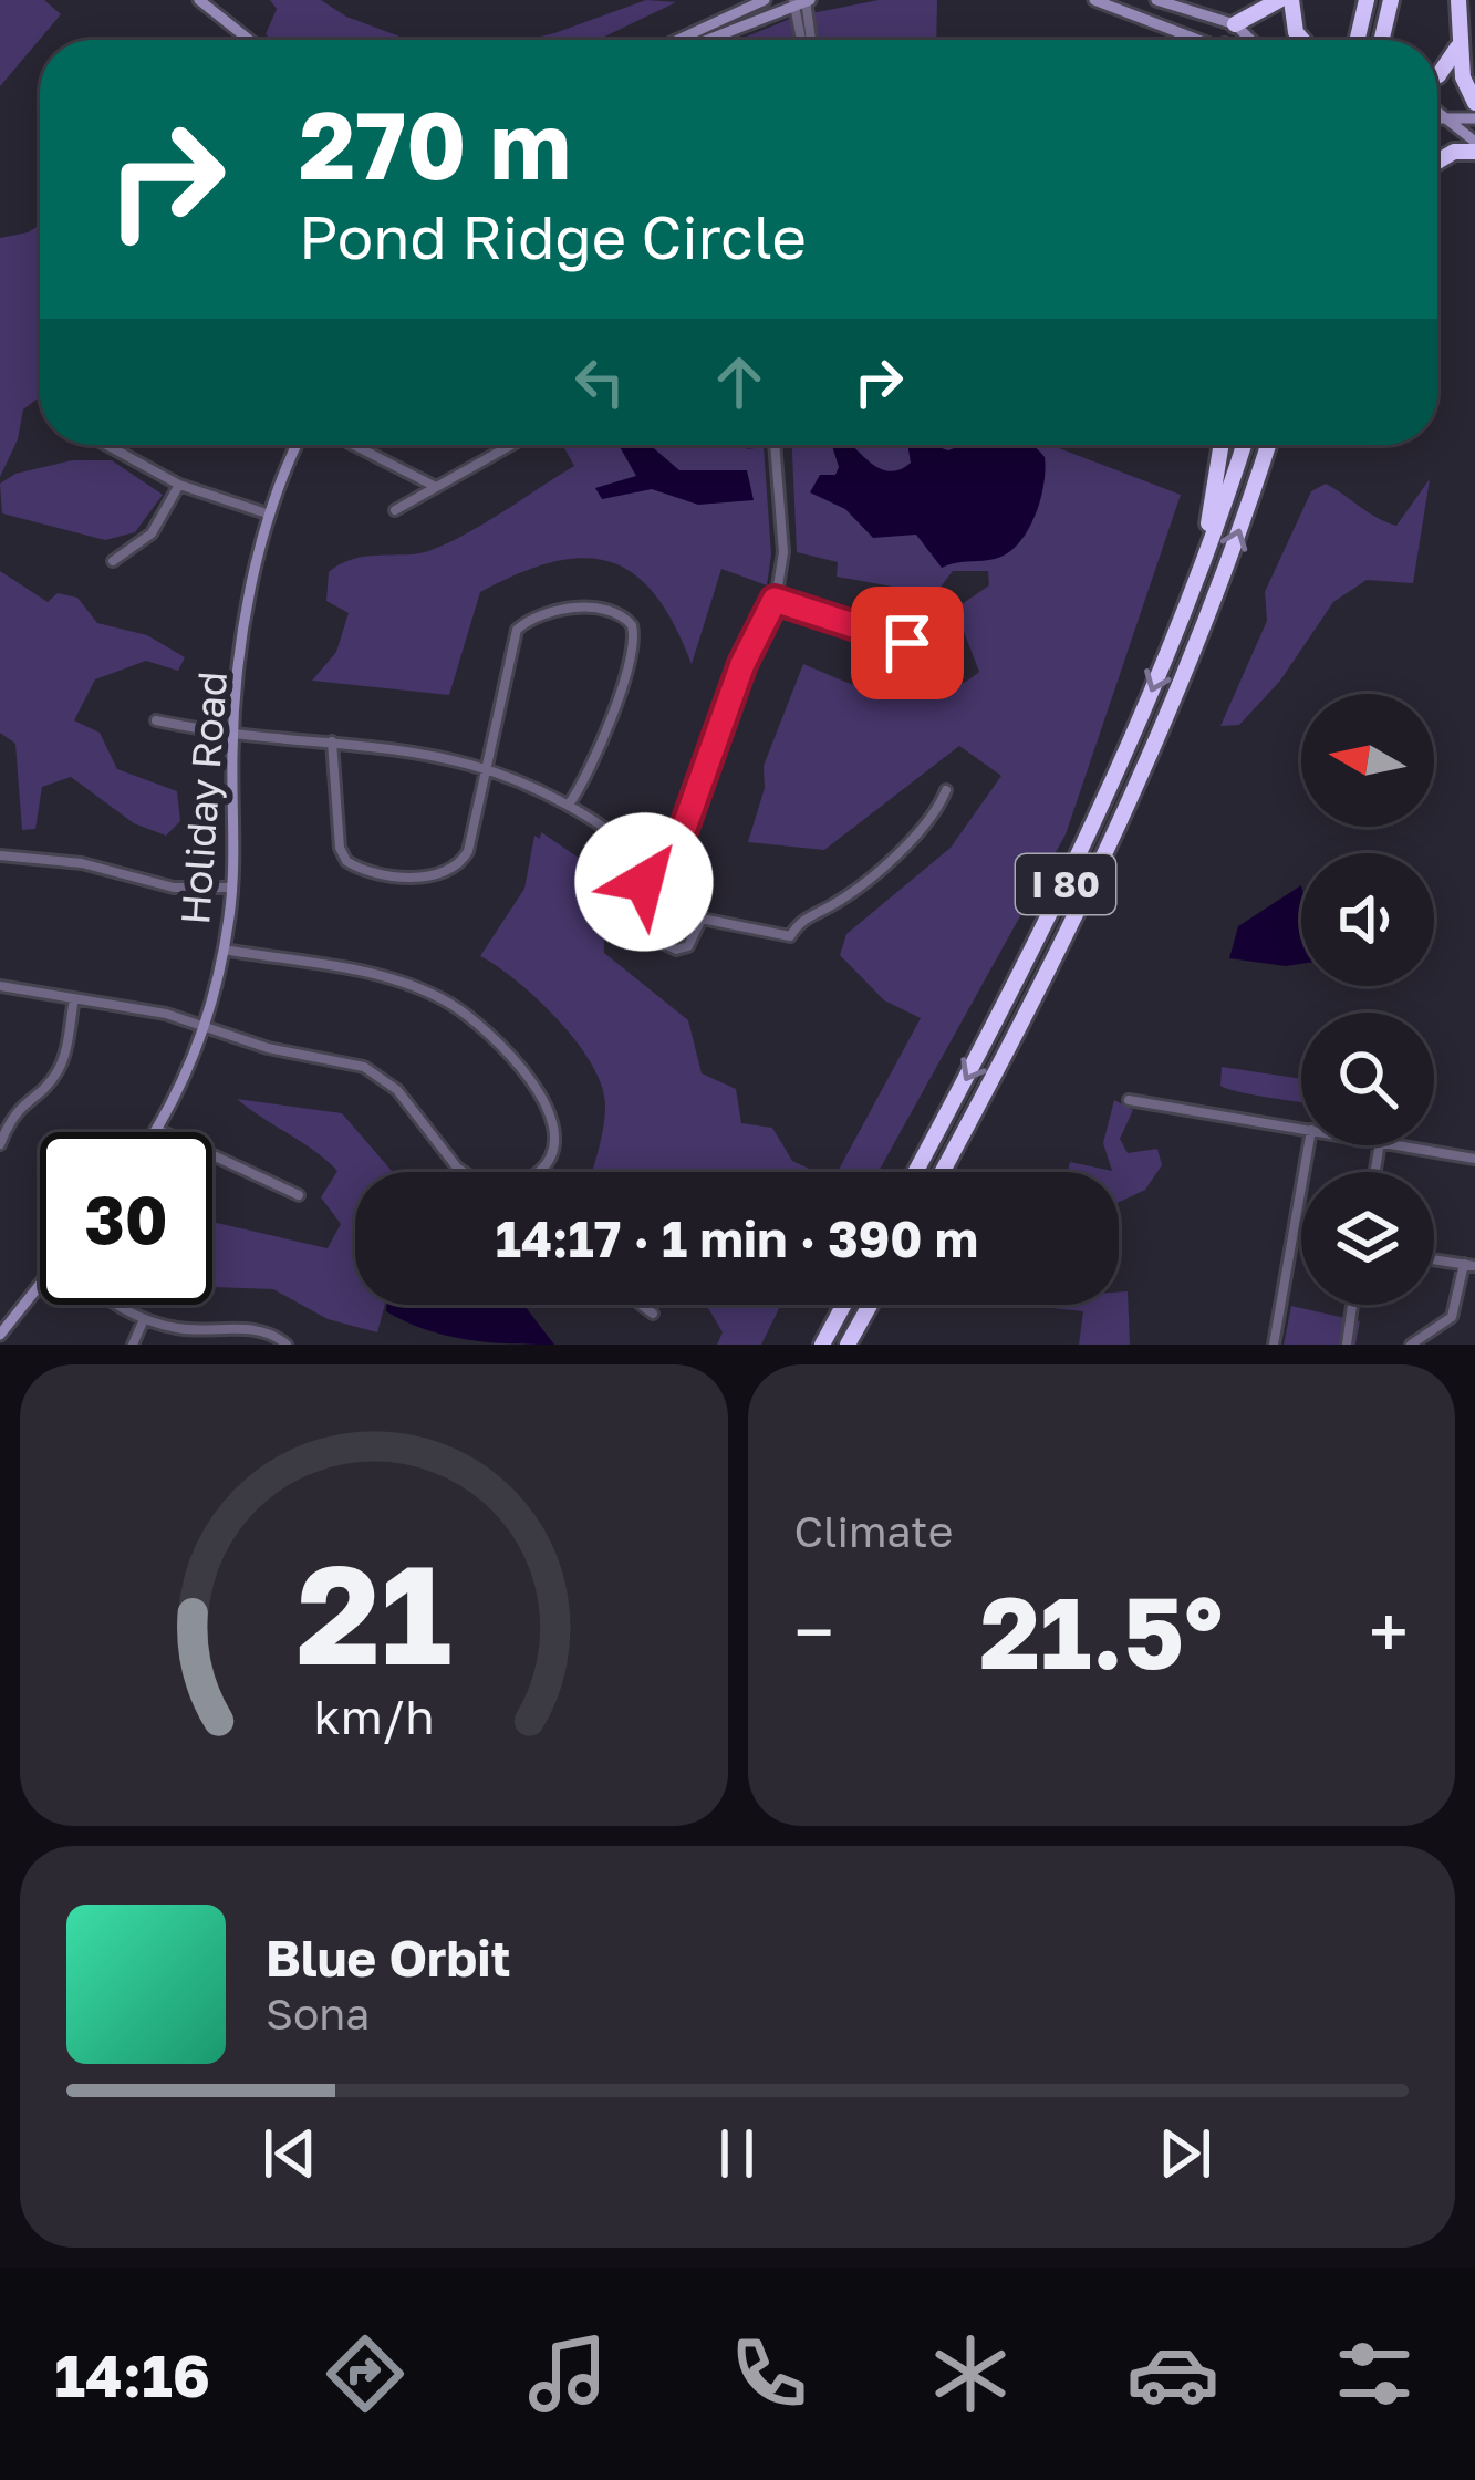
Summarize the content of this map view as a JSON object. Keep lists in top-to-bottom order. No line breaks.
{"streets":{"highway":["I 80"],"street":["Holiday Road"]},"north":"left","page":{"turn":["270 m","Pond Ridge Circle"],"limit":"30","trip":"14:17 · 1 min · 390 m","tile":"Climate","heat":["−","21.5°","+"],"song":["Blue Orbit","Sona"],"tabs":"14:16","gauge":["21","km/h"]}}
